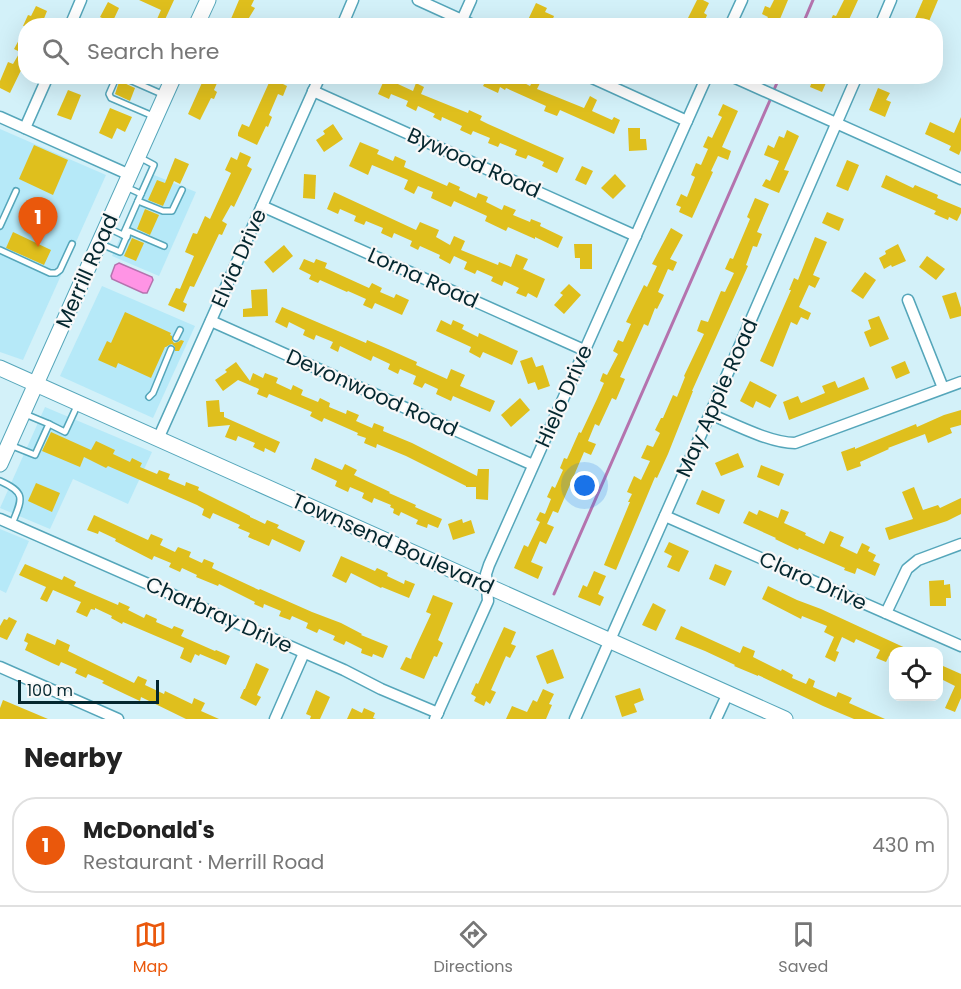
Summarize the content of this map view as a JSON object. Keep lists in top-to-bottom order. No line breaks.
{"streets":{"street":["Bywood Road","Elvia Drive","Merrill Road","Lorna Road","Devonwood Road","Hielo Drive","May Apple Road","Townsend Boulevard","Claro Drive","Charbray Drive"]},"crossings":[["Bywood Road","Elvia Drive"],["Bywood Road","Hielo Drive"],["Elvia Drive","Lorna Road"],["Elvia Drive","Devonwood Road"],["Elvia Drive","Townsend Boulevard"],["Merrill Road","Townsend Boulevard"],["Lorna Road","Hielo Drive"],["Devonwood Road","Hielo Drive"],["Hielo Drive","Townsend Boulevard"],["Hielo Drive","Charbray Drive"],["May Apple Road","Townsend Boulevard"],["May Apple Road","Claro Drive"]],"scale_bar":"100 m","page":{"search":"Search here","pins":"1","scale":"100 m","heading":"Nearby","list":[{"mark":"1","name":"McDonald's","note":"Restaurant · Merrill Road","value":"430 m"}],"nav":["Map","Directions","Saved"]}}
